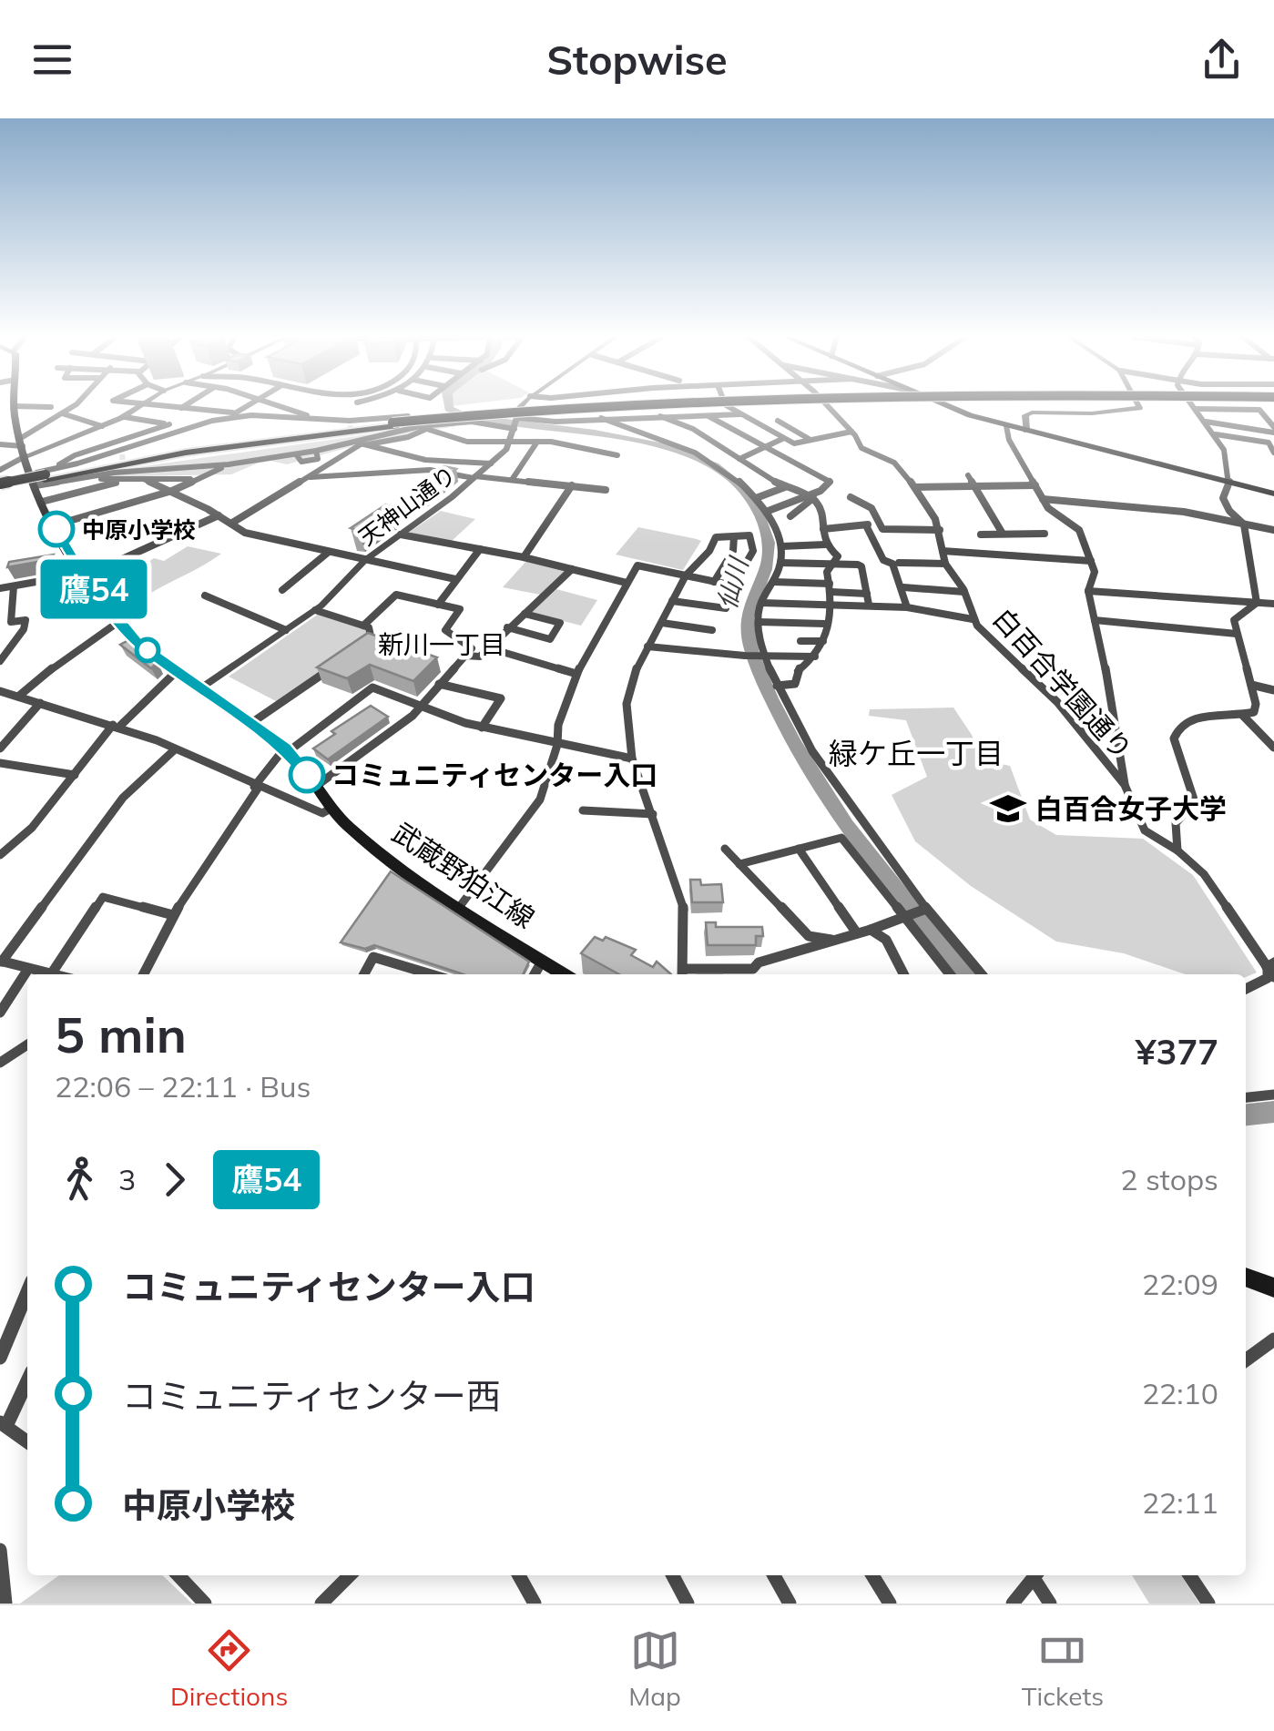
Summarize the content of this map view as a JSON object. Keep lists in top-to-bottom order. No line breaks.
{"streets":{"main road":["武蔵野狛江線"],"street":["天神山通り","白百合学園通り"]},"crossings":[["天神山通り","武蔵野狛江線"]],"districts":["新川一丁目","緑ケ丘一丁目"],"water":["仙川"],"places":{"other":["中原小学校","コミュニティセンター入口"],"school or university":["白百合女子大学"]},"lines":["bus line 鷹54"],"page":{"header":"Stopwise","on_map":"鷹54","heading":["5 min","22:06 – 22:11 · Bus","¥377"],"legs":["3","鷹54","2 stops"],"list":[{"name":"コミュニティセンター入口","value":"22:09"},{"name":"コミュニティセンター西","value":"22:10"},{"name":"中原小学校","value":"22:11"}],"tabs":["Directions","Map","Tickets"]}}
